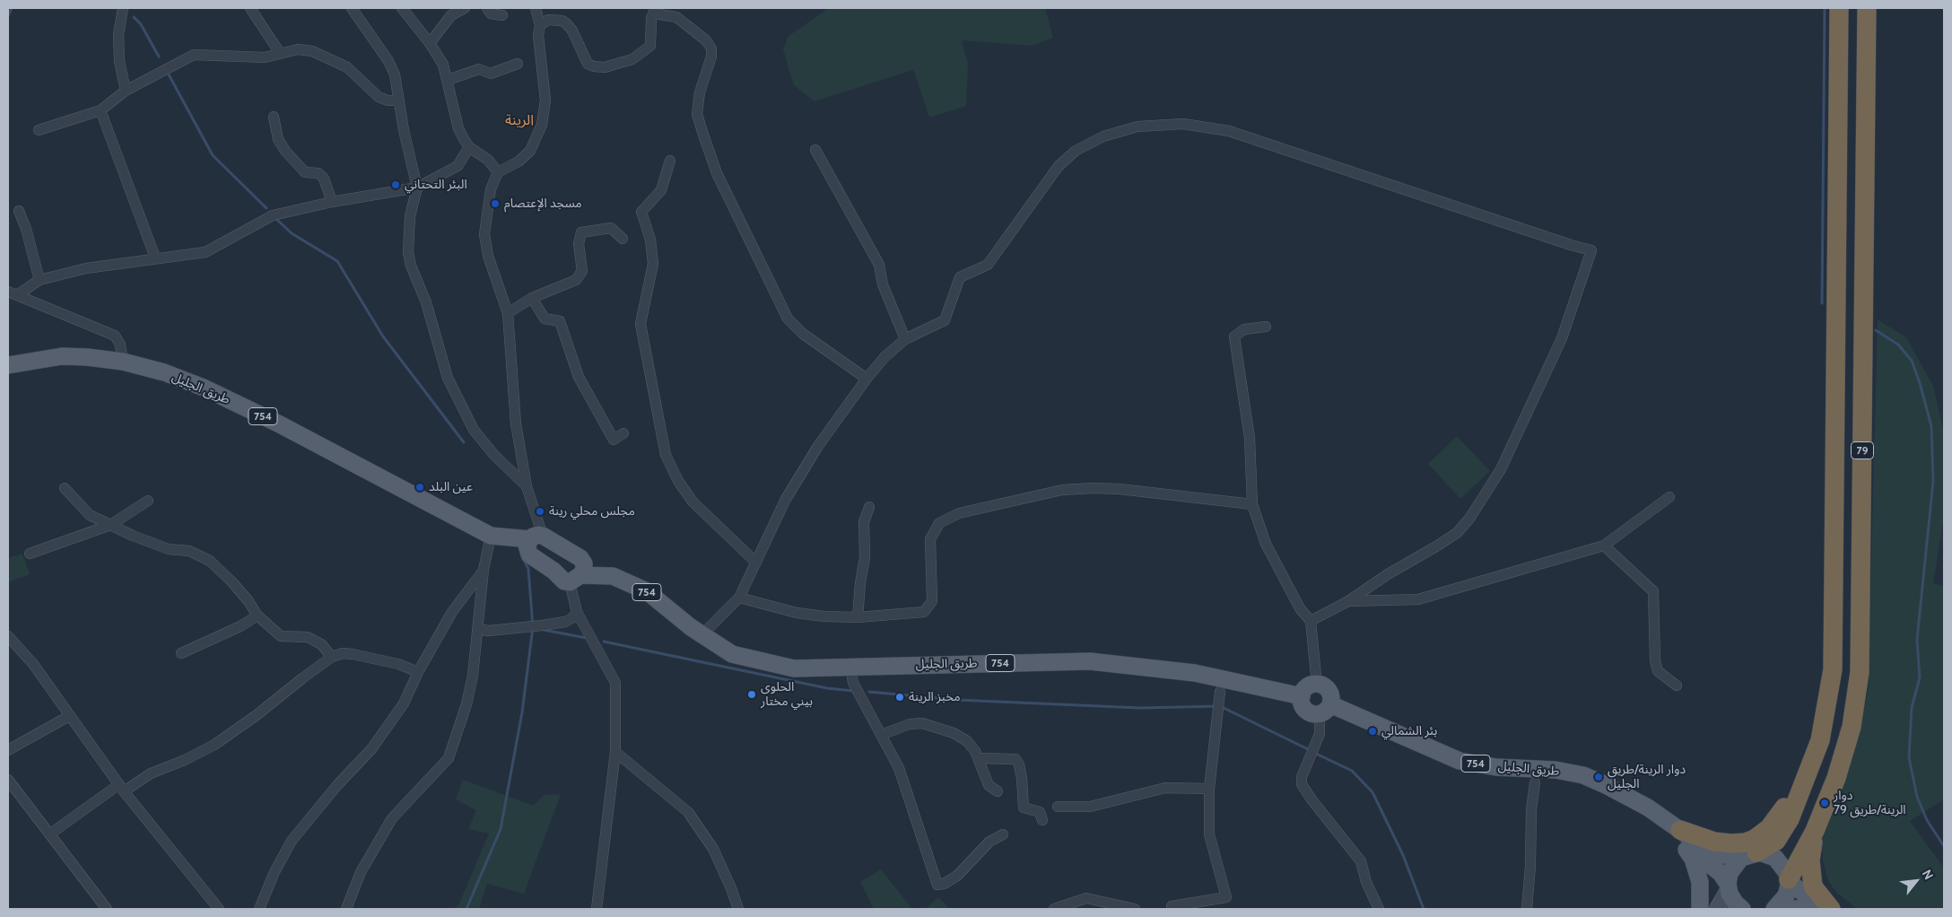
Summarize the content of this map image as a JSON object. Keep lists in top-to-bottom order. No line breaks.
{"streets":{"highway":["79"],"main road":["طريق الجليل","754"]},"crossings":[["طريق الجليل","754"],["754","79"]],"districts":["الرينة"],"places":["البئر التحتاني","مسجد الإعتصام","عين البلد","مجلس محلي رينة","الحلوى بيني مختار","مخبز الرينة","بئر الشمالي","دوار الرينة/طريق الجليل","دوار الرينة/طريق 79"],"north":"top right"}
